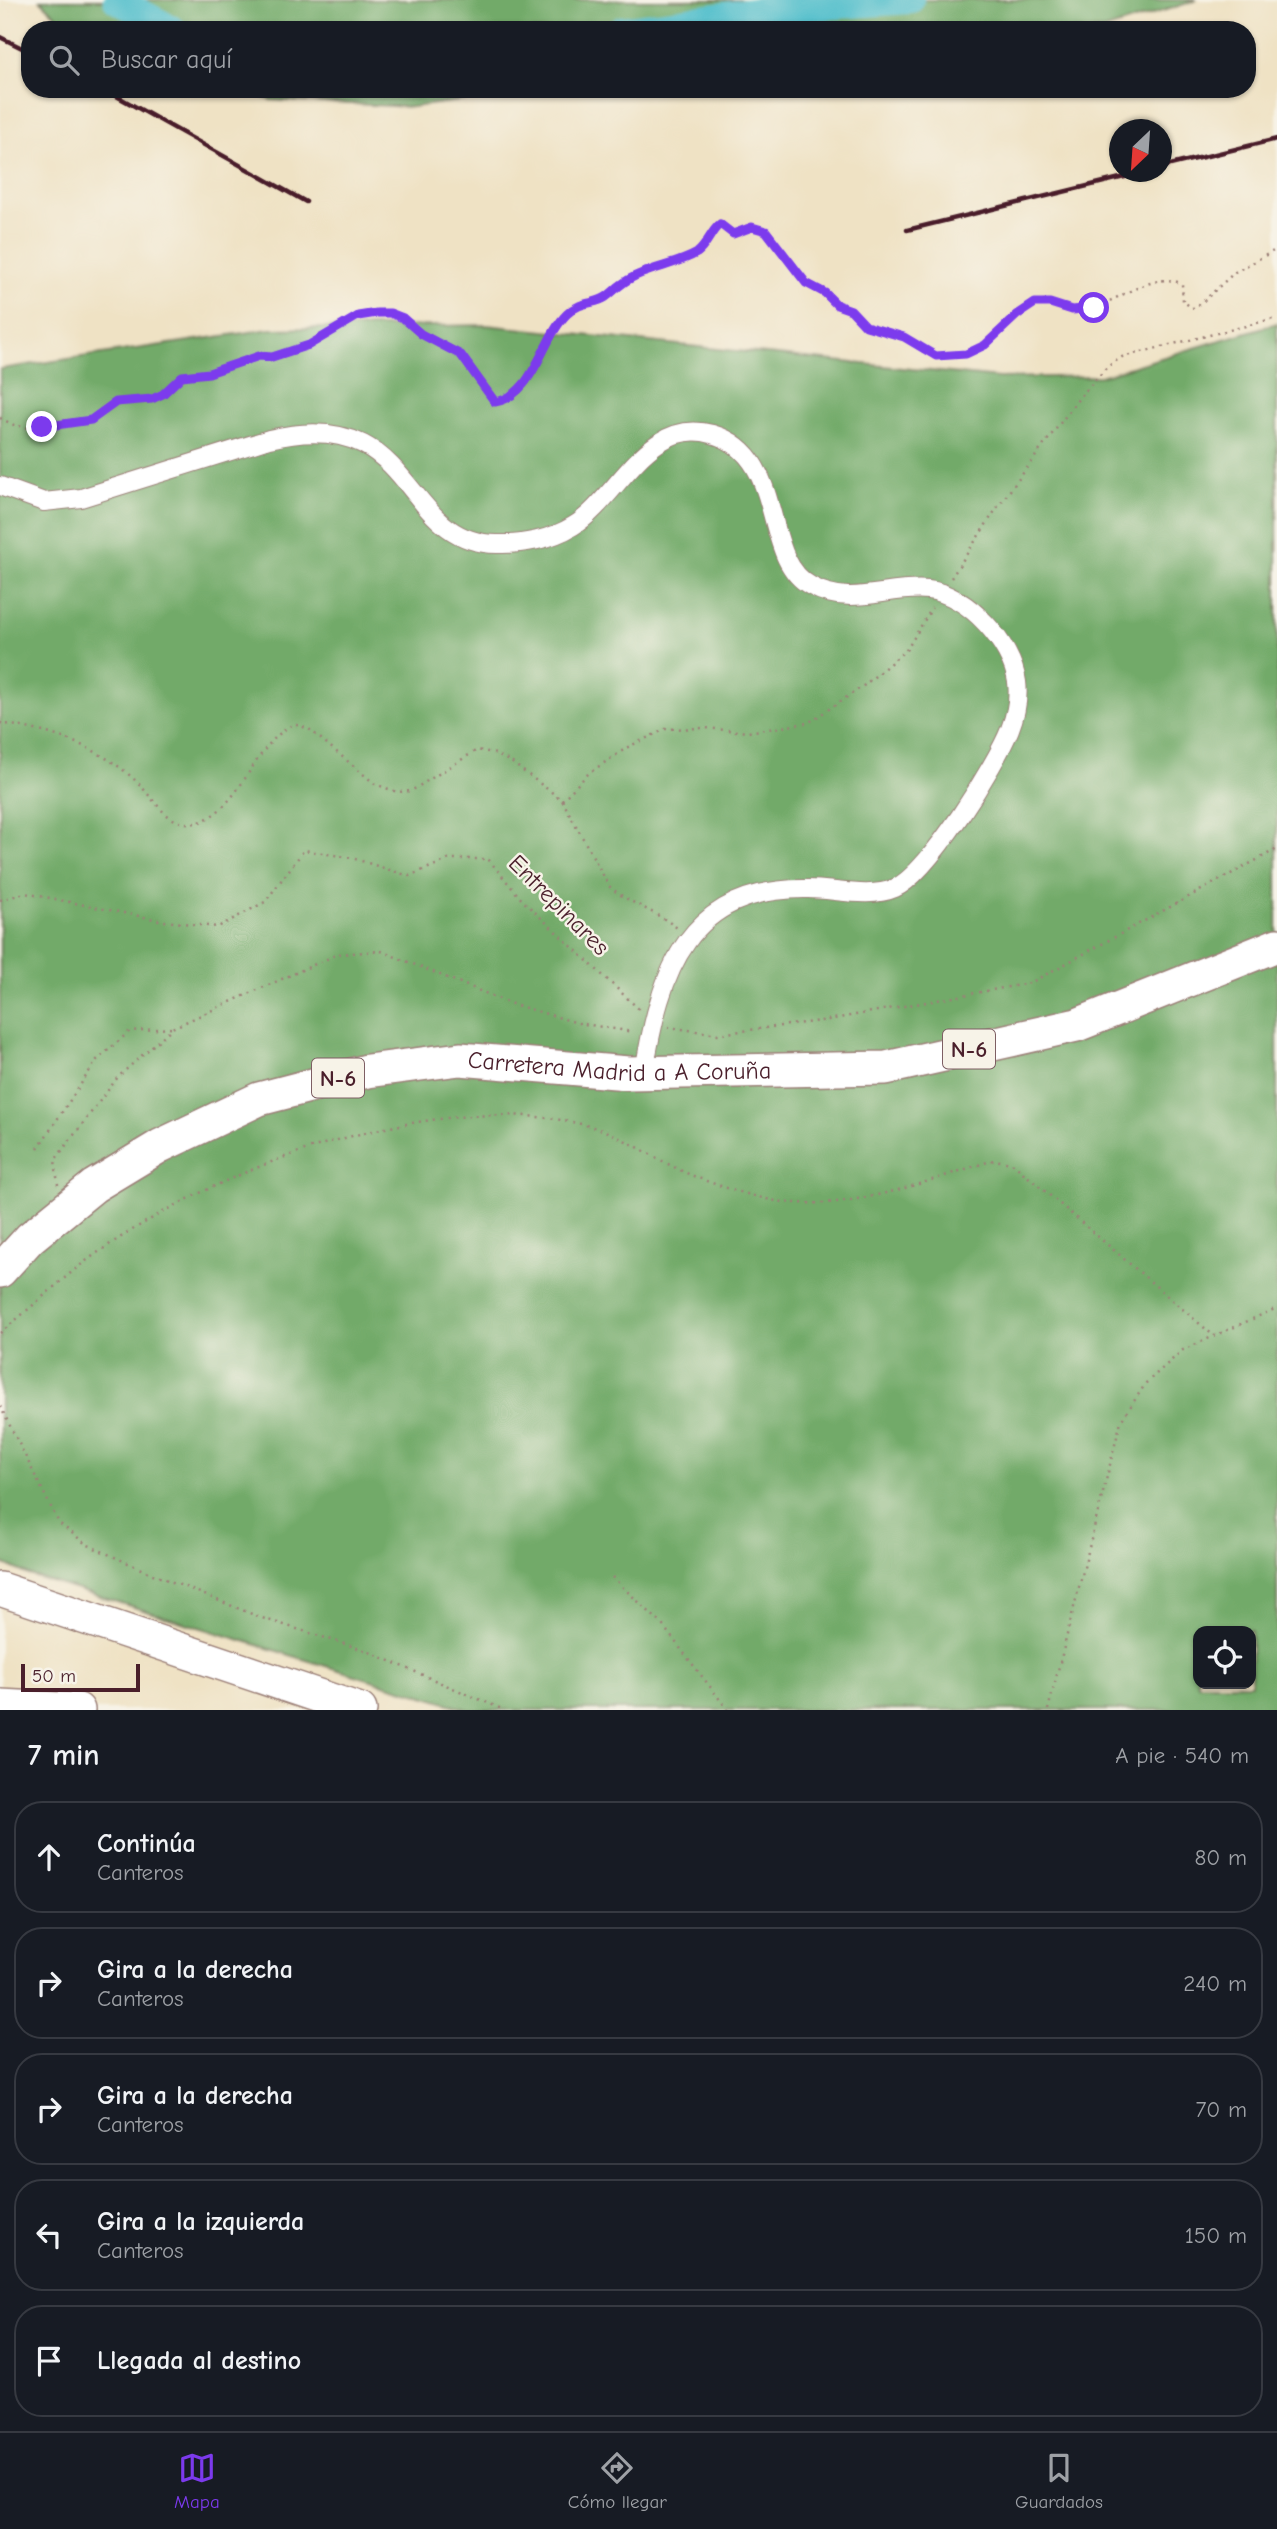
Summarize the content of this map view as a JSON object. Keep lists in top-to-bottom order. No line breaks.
{"streets":{"highway":["N-6","Carretera Madrid a A Coruña"],"path":["Entrepinares"]},"scale_bar":"50 m","north":"bottom left","page":{"search":"Buscar aquí","scale":"50 m","heading":["7 min","A pie · 540 m"],"list":[["Continúa","Canteros","80 m"],["Gira a la derecha","Canteros","240 m"],["Gira a la derecha","Canteros","70 m"],["Gira a la izquierda","Canteros","150 m"],"Llegada al destino"],"nav":["Mapa","Cómo llegar","Guardados"]}}
